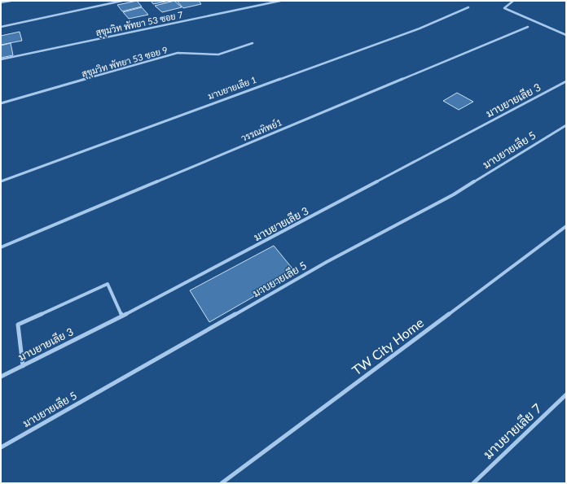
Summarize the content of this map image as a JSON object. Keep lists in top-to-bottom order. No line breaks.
{"streets":{"street":["สุขุมวิท พัทยา 53 ซอย 7","สุขุมวิท พัทยา 53 ซอย 9","มาบยายเลีย 1","มาบยายเลีย 3","วรรณทิพย์1","มาบยายเลีย 5","TW City Home","มาบยายเลีย 7"]}}
